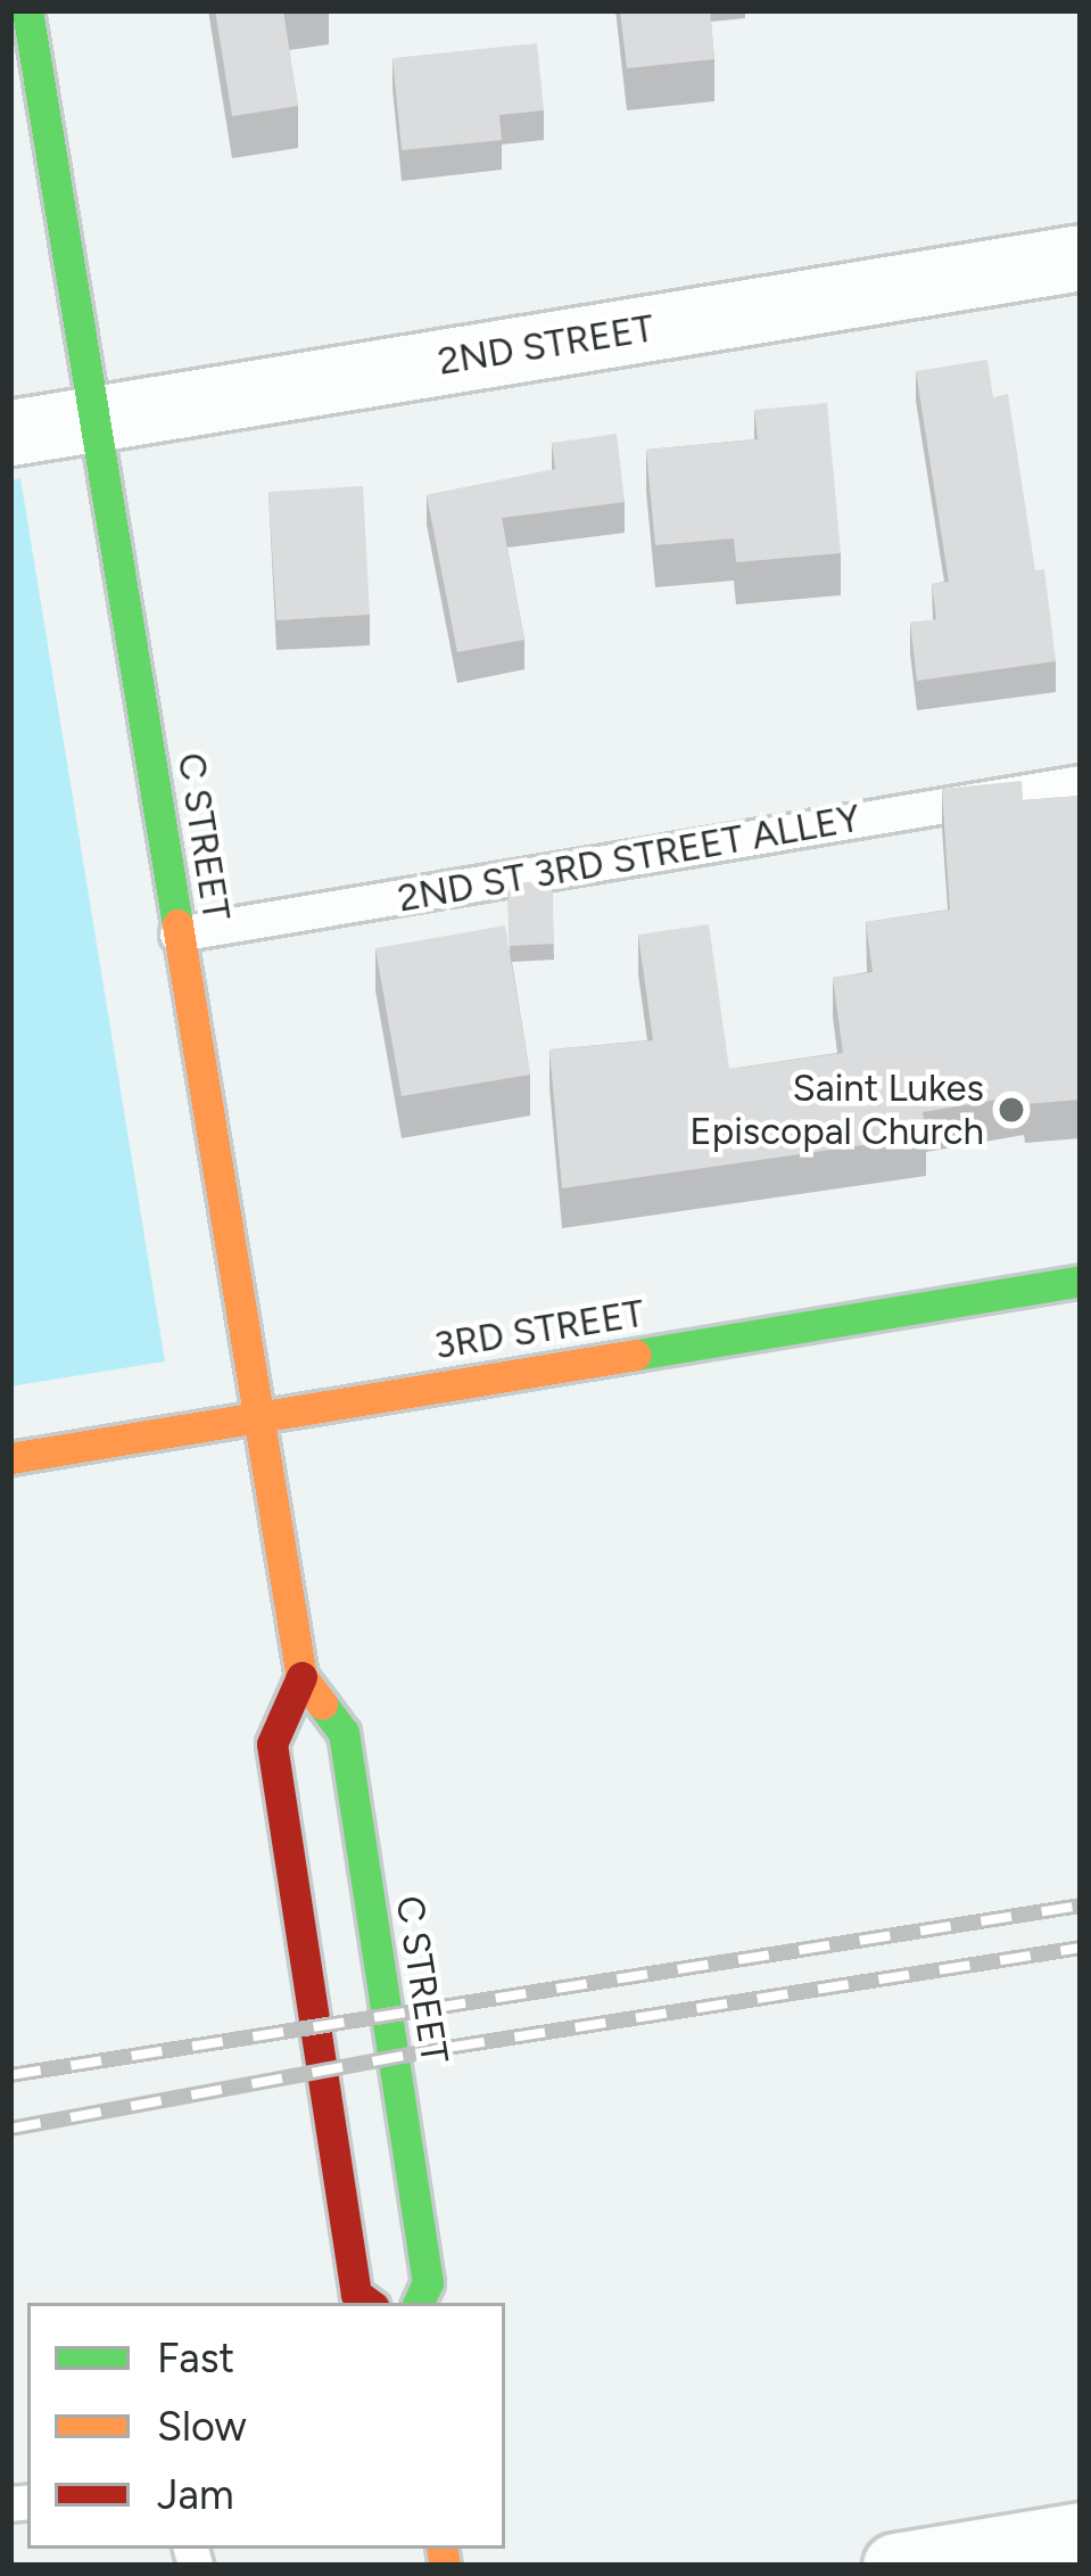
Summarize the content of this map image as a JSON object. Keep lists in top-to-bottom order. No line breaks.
{"streets":{"street":["2ND STREET","C STREET","3RD STREET"],"lane":["2ND ST 3RD STREET ALLEY"]},"crossings":[["2ND STREET","C STREET"],["C STREET","2ND ST 3RD STREET ALLEY"],["C STREET","3RD STREET"]],"places":["Saint Lukes Episcopal Church"],"legend":["Fast","Slow","Jam"]}
